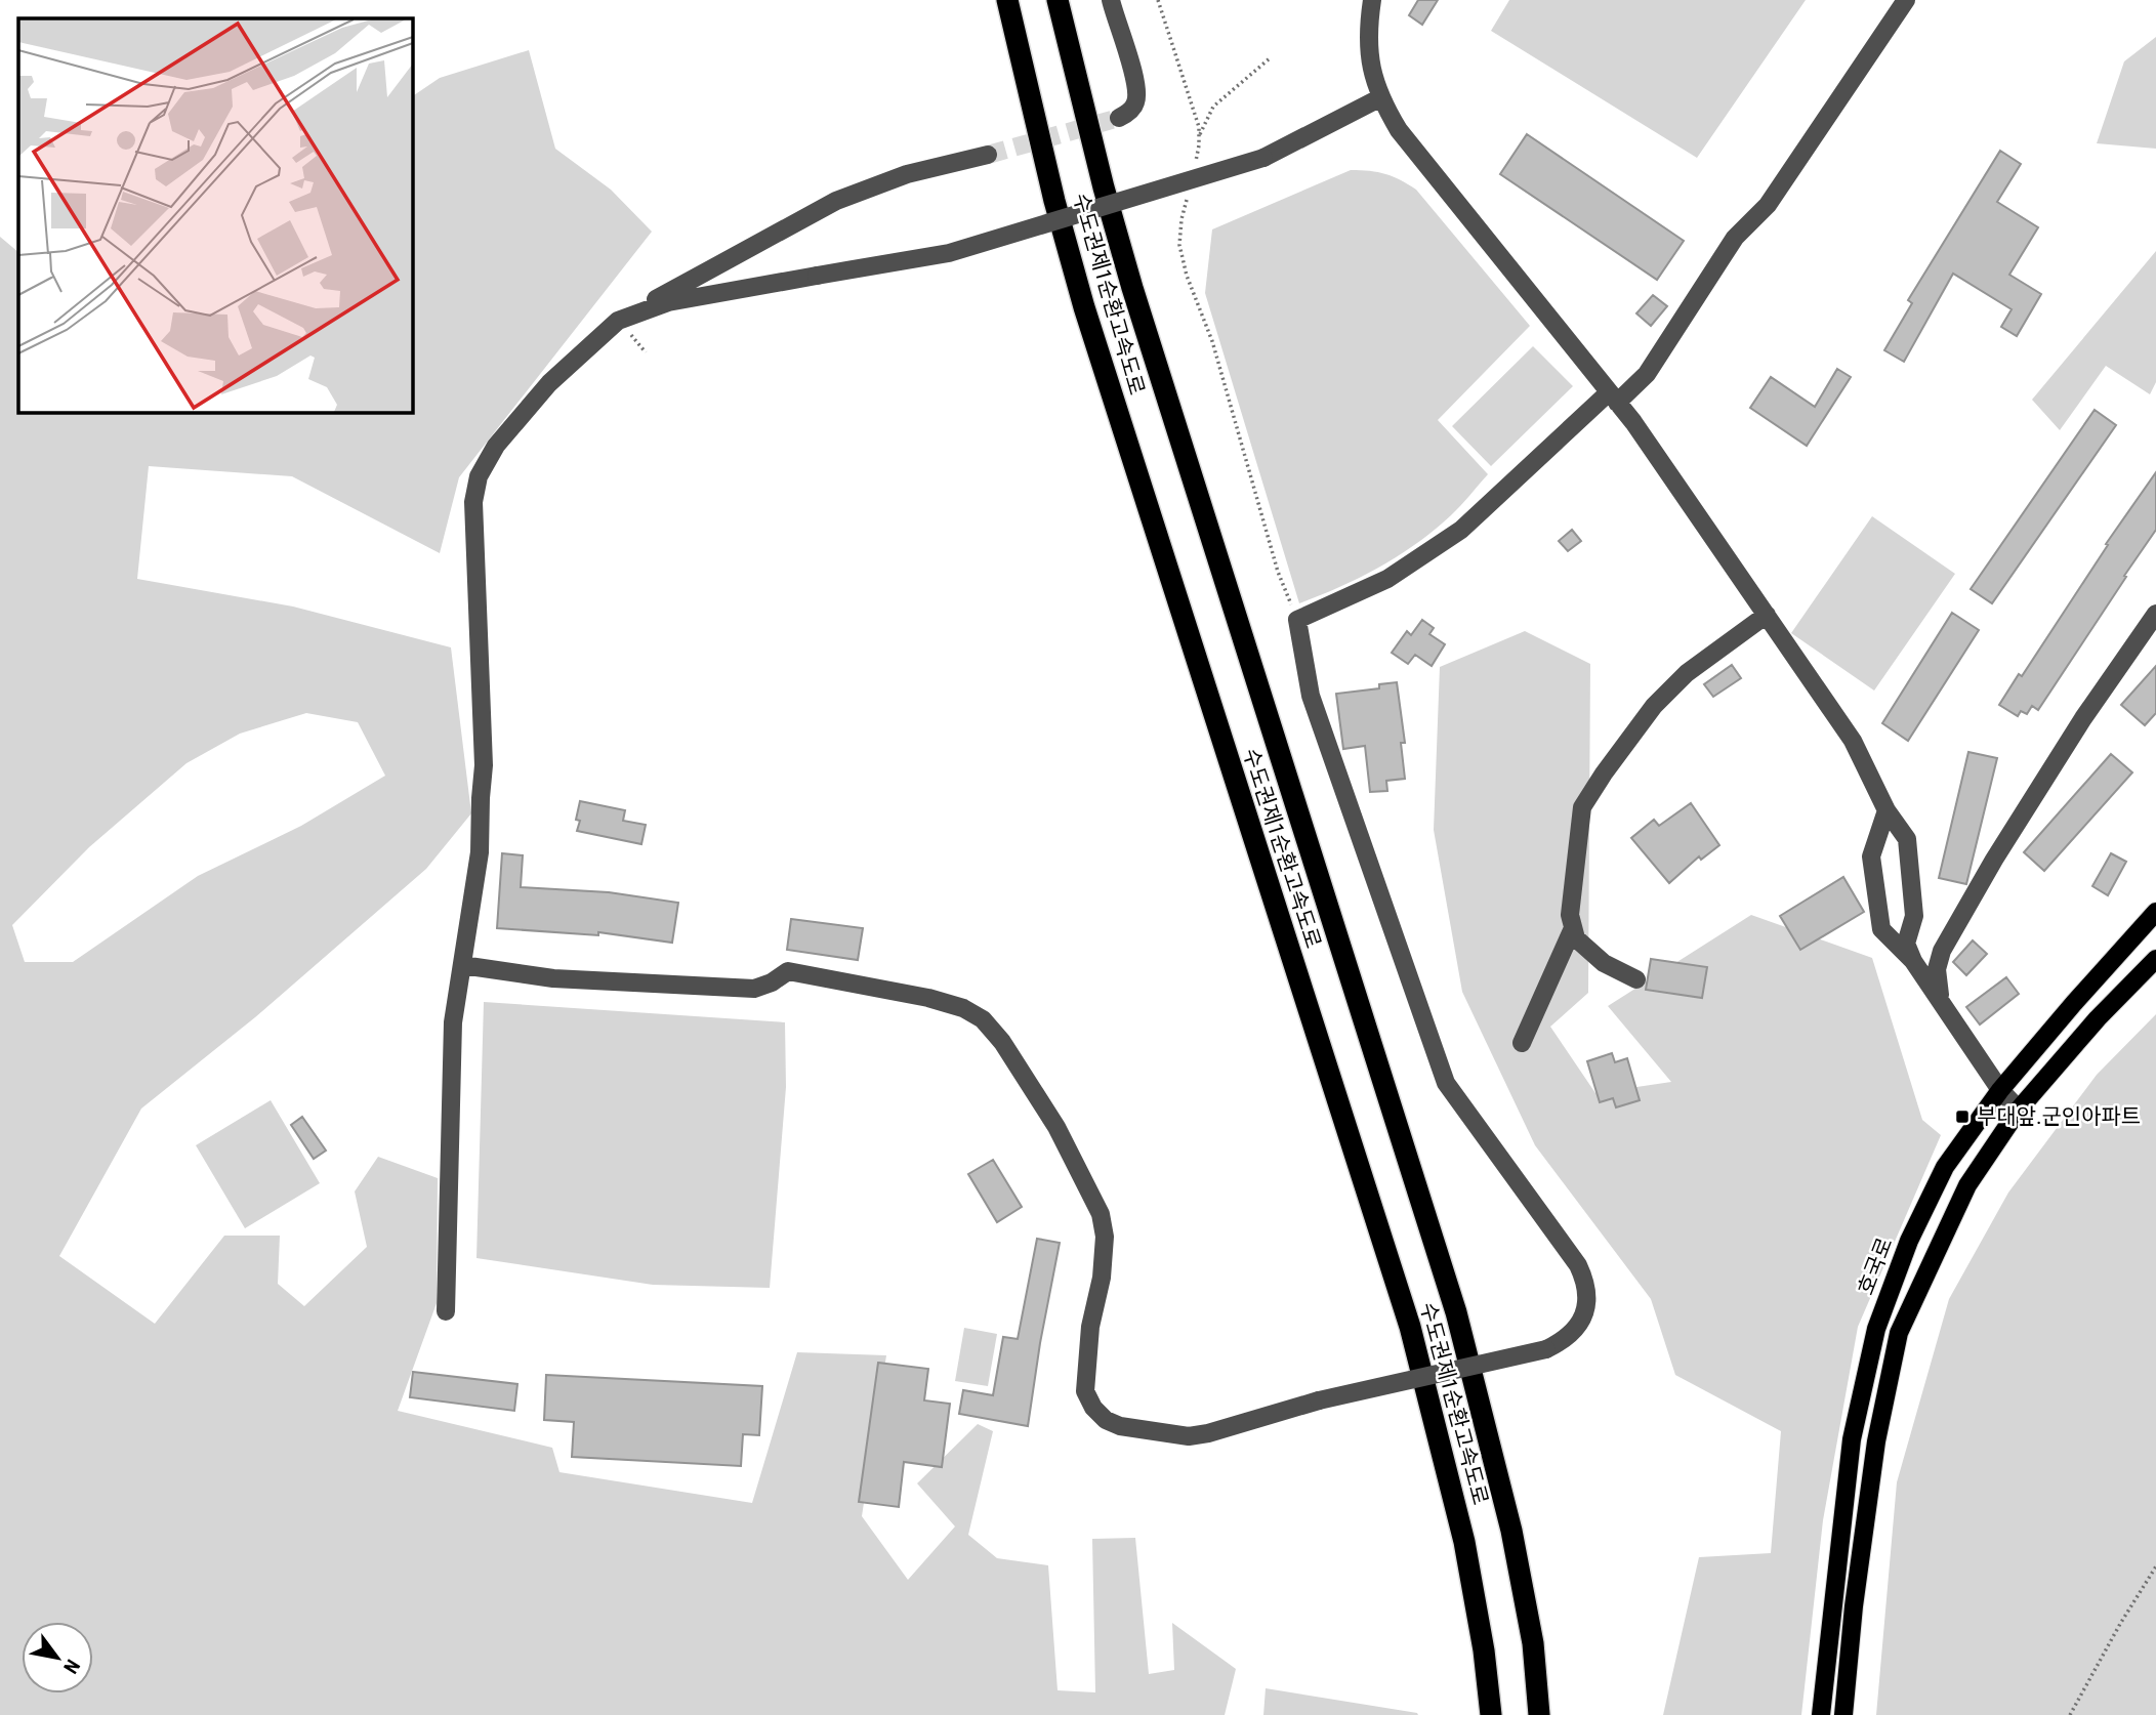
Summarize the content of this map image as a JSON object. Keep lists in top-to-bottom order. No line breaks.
{"streets":{"highway":["수도권제1순환고속도로"],"main road":["호국로"]},"places":{"transit":["부대앞.군인아파트"]},"north":"bottom right"}
